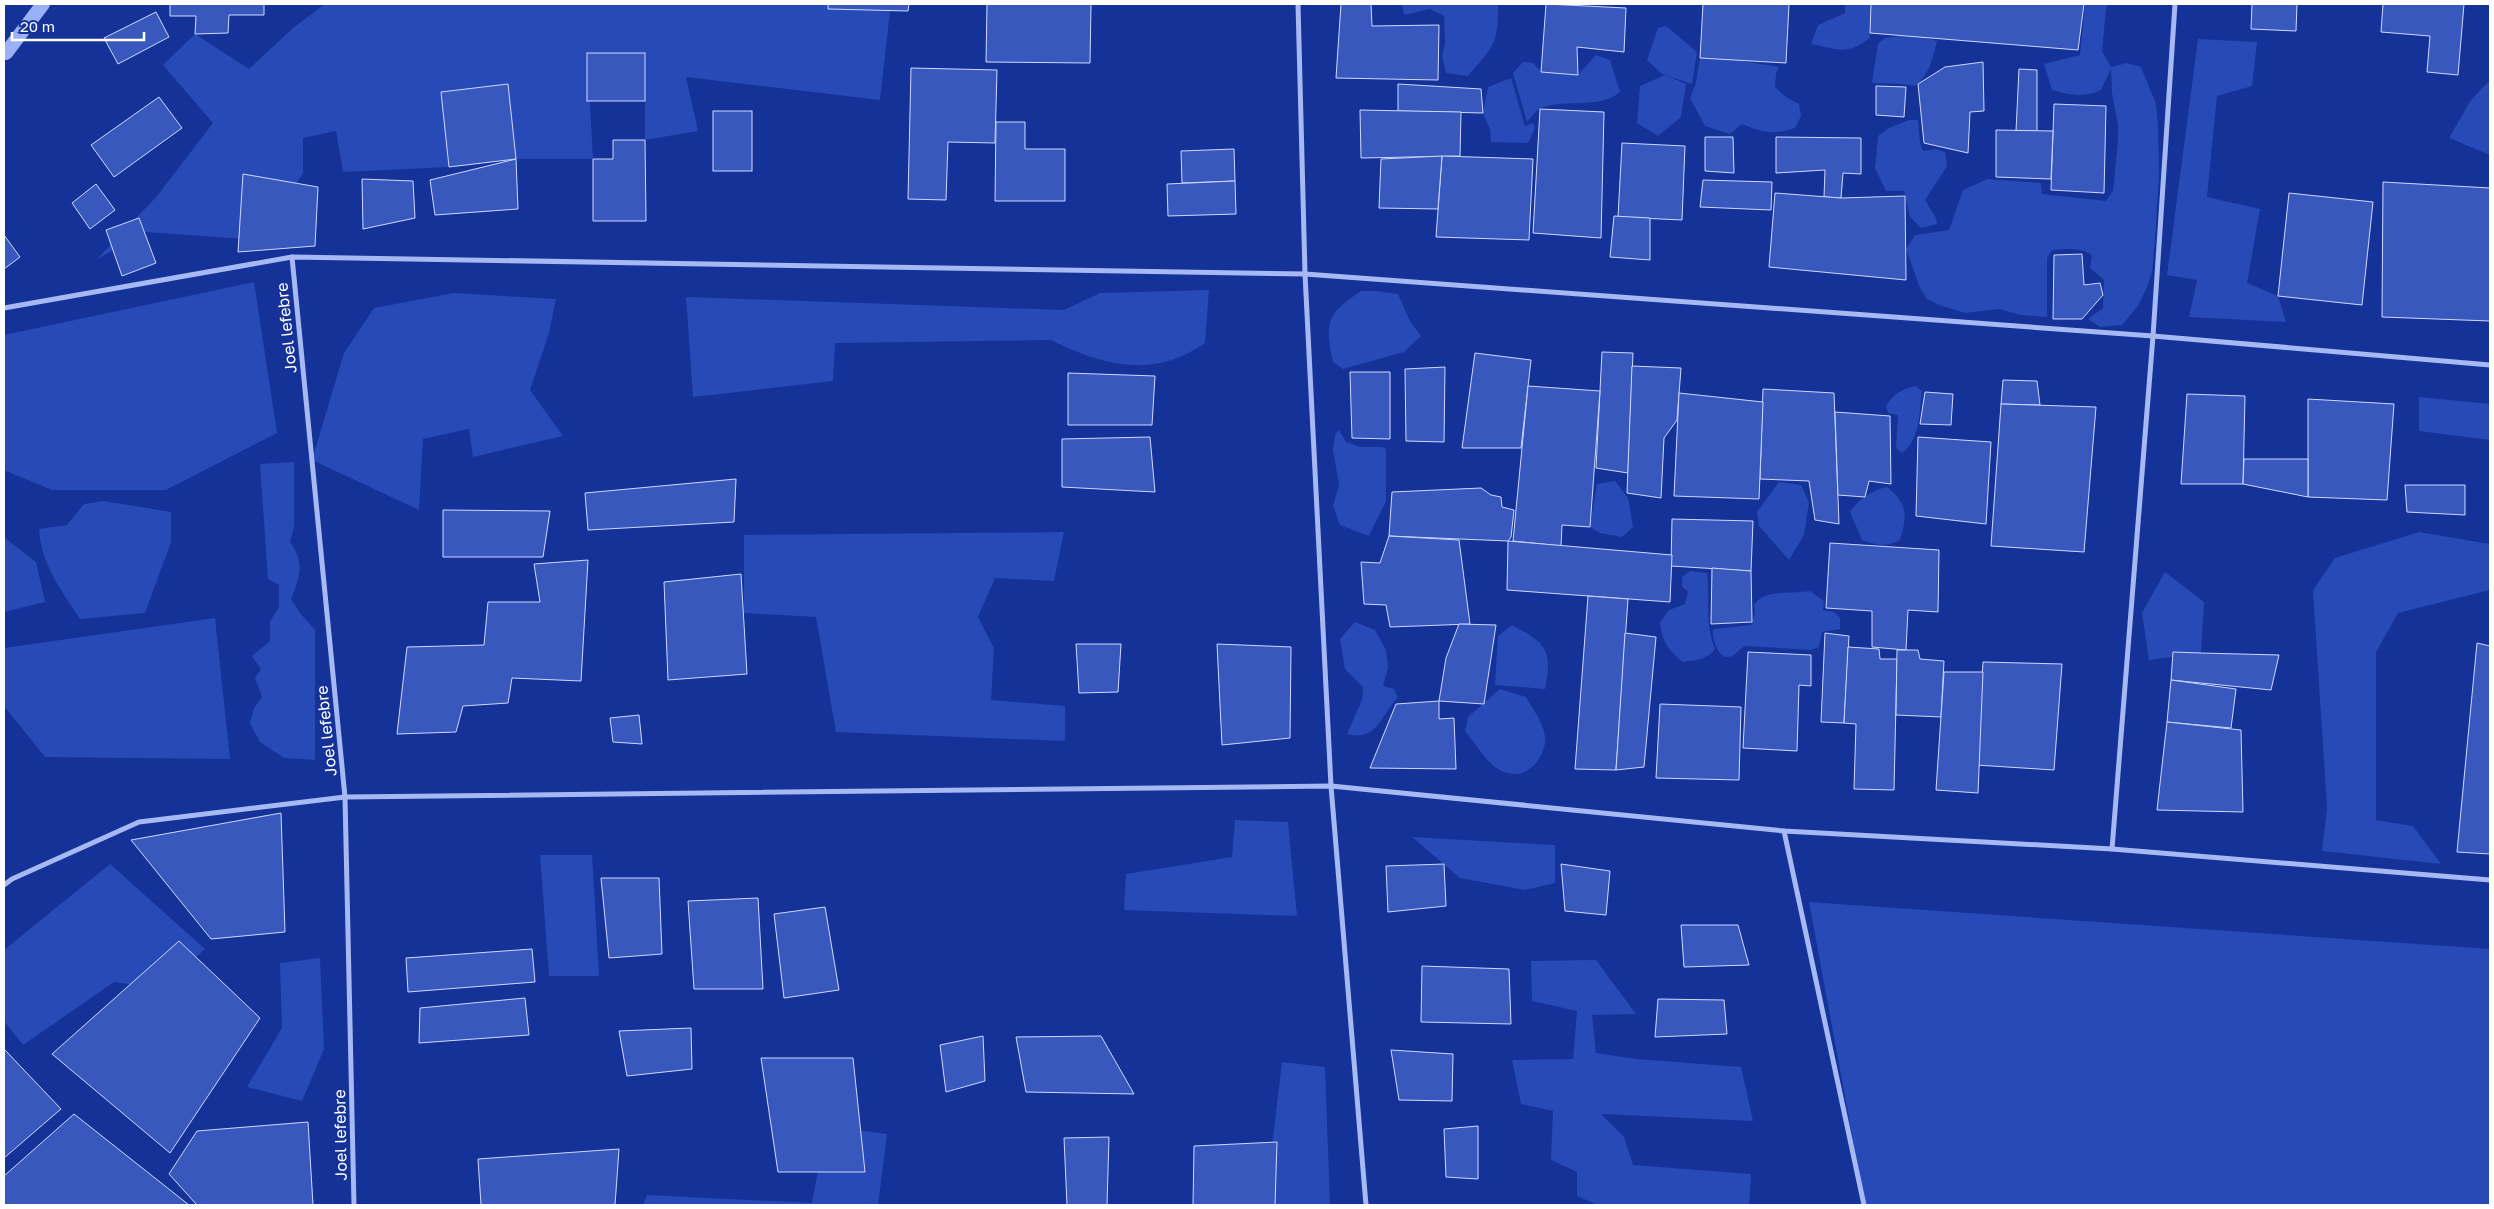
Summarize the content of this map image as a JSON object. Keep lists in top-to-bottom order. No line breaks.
{"streets":{"street":["Joel lefebre"]},"scale_bar":"20 m"}
